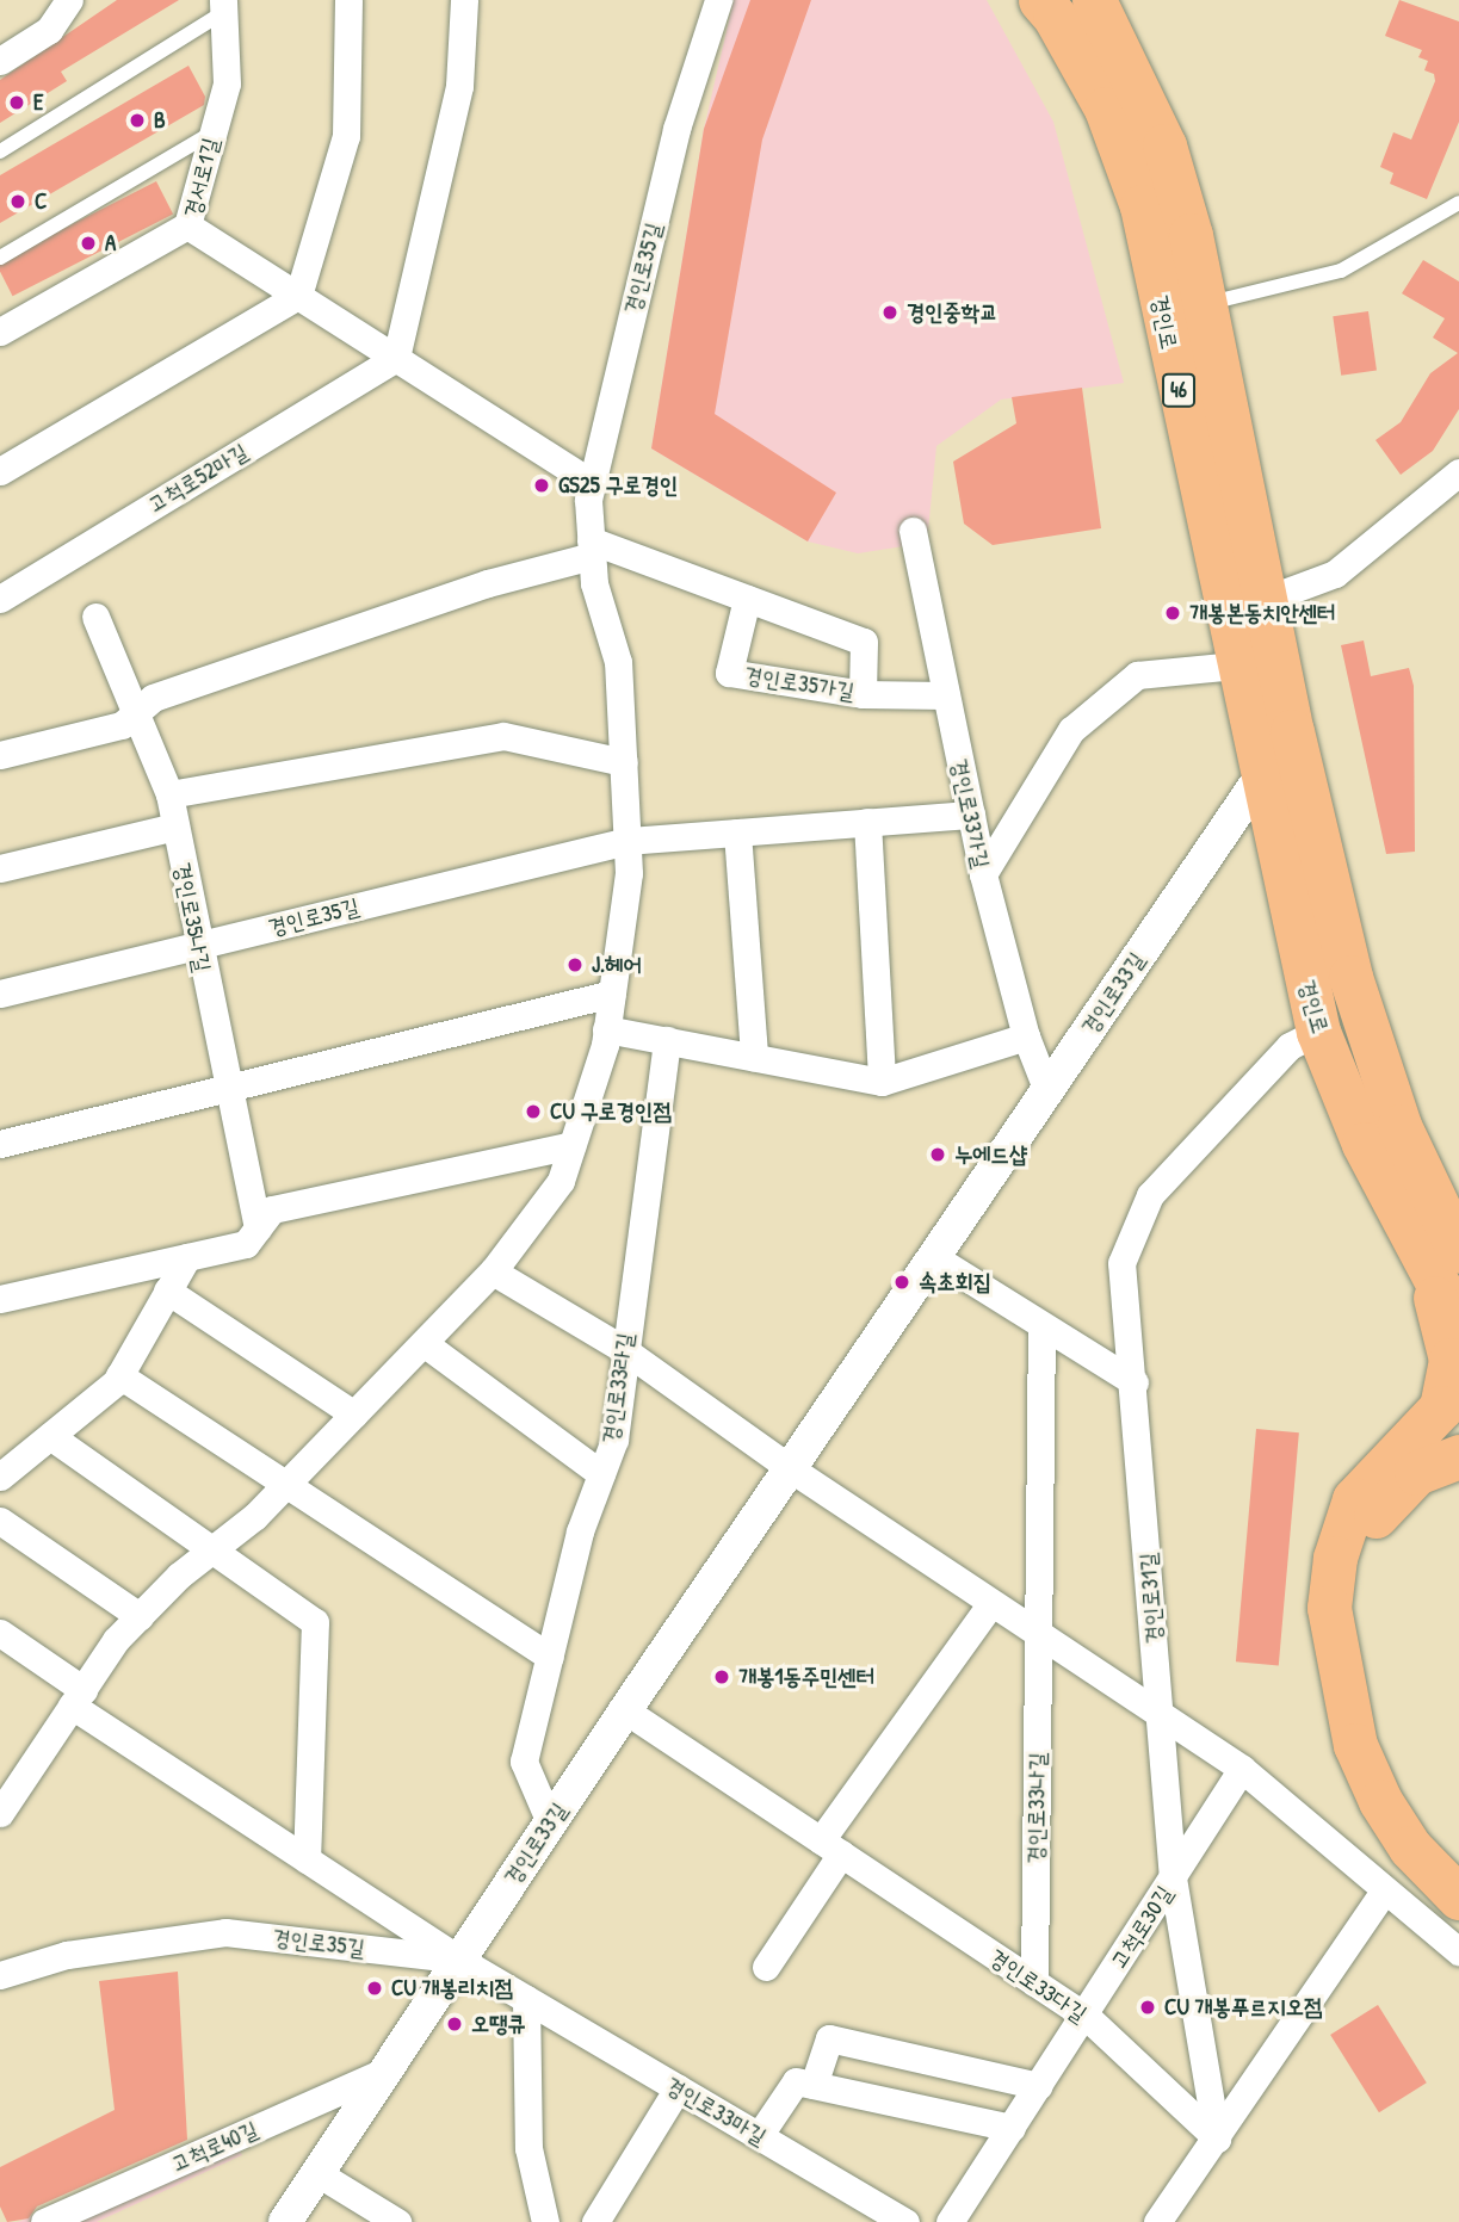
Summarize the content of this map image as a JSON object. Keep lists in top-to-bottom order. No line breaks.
{"streets":{"main road":["경인로","46"],"street":["경서로1길","경인로35길","고척로52마길","경인로35가길","경인로33가길","경인로35나길","경인로33길","경인로33라길","경인로31길","경인로33나길","고척로30길","경인로33다길","경인로33마길","고척로40길"]},"crossings":[["경서로1길","경인로35길"],["경서로1길","고척로52마길"],["경인로35길","경인로33가길"],["경인로35길","경인로35나길"],["경인로35길","경인로33길"],["경인로35길","경인로33마길"],["경인로","경인로33길"],["경인로","경인로31길"],["경인로35가길","경인로33가길"],["경인로33가길","경인로33길"],["경인로33길","경인로33라길"],["경인로33길","경인로33다길"],["경인로33길","경인로33마길"],["경인로33길","고척로40길"],["경인로31길","고척로30길"],["경인로31길","경인로33다길"],["경인로33나길","경인로33다길"],["고척로30길","경인로33다길"]],"places":["E","B","C","A","경인중학교","GS25 구로경인","개봉본동치안센터","J.헤어","CU 구로경인점","누에드샵","속초회집","개봉1동주민센터","CU 개봉리치점","CU 개봉푸르지오점","오땡큐"]}
